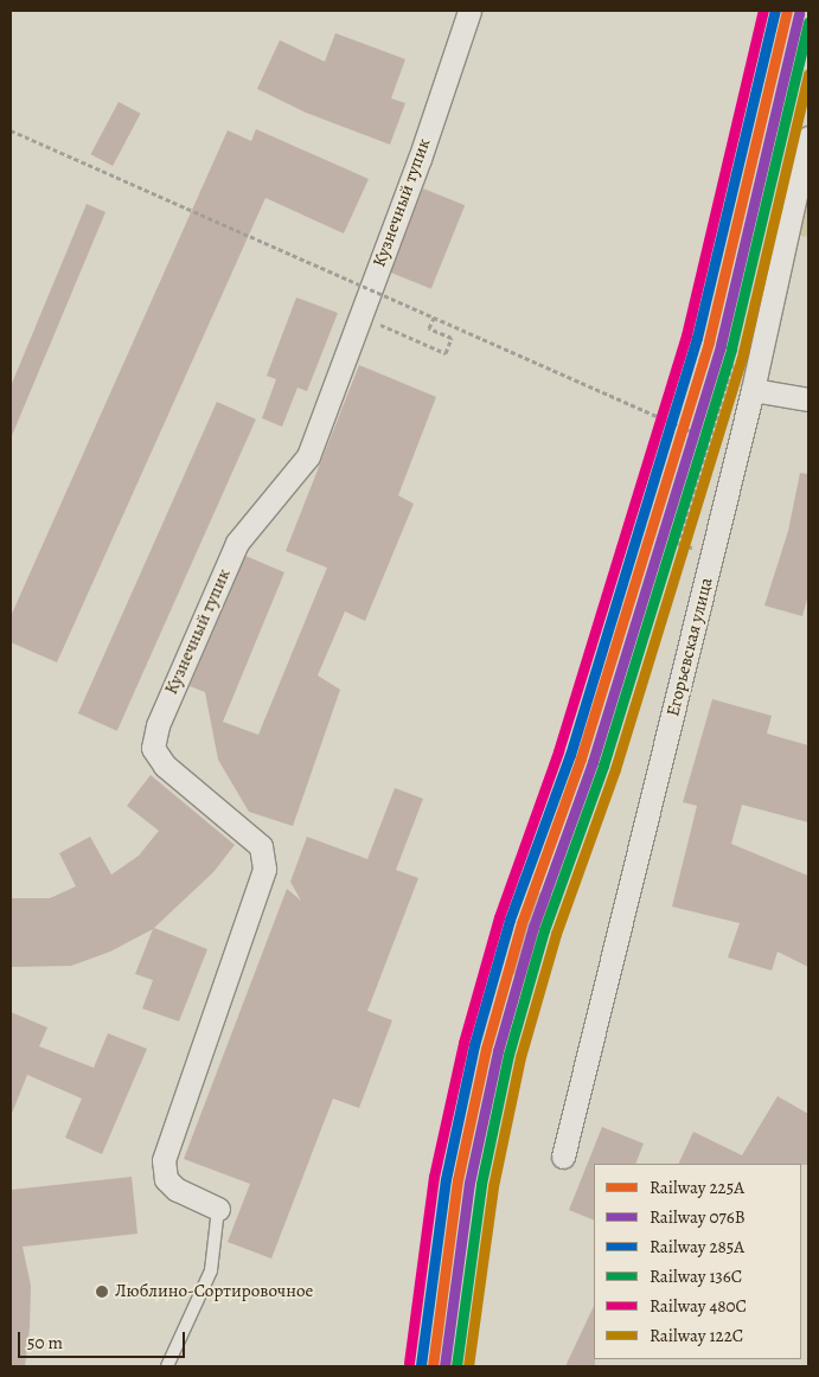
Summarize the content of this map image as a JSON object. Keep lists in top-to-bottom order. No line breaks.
{"streets":{"street":["Кузнечный тупик","Егорьевская улица"]},"places":["Люблино-Сортировочное"],"lines":["rail line 225А","rail line 285А","rail line 480С","rail line 076В","rail line 136С","rail line 122С"],"legend":["Railway 225А","Railway 076В","Railway 285А","Railway 136С","Railway 480С","Railway 122С"],"scale_bar":"50 m"}
